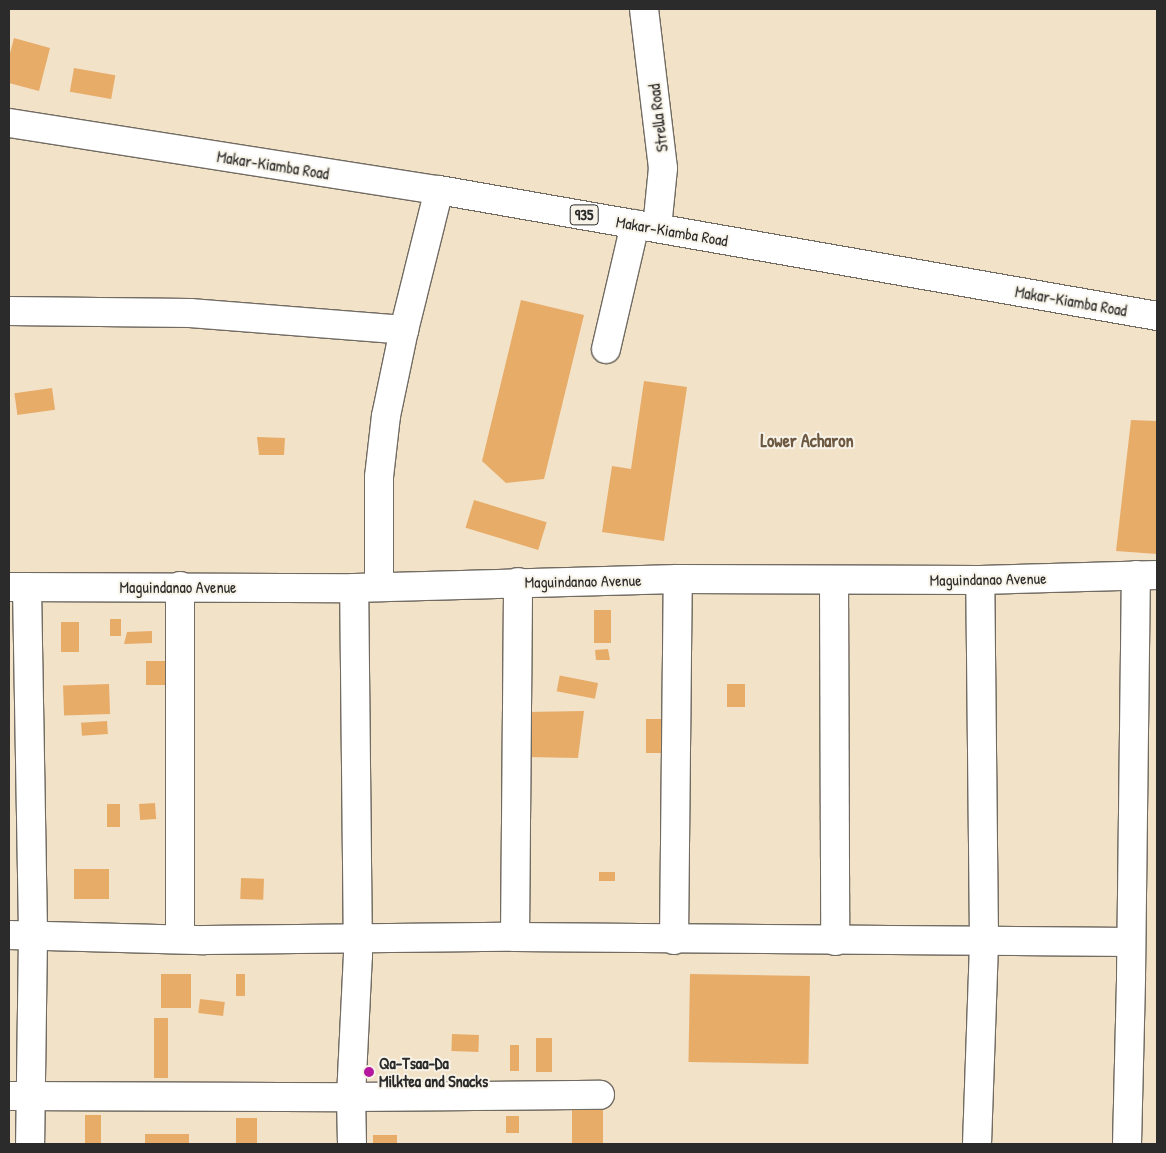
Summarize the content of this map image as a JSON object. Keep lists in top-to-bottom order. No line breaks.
{"streets":{"street":["Strella Road","Makar-Kiamba Road","935","Maguindanao Avenue"]},"crossings":[["Strella Road","Makar-Kiamba Road"]],"districts":["Lower Acharon"],"places":["Qa-Tsaa-Da Milktea and Snacks"]}
